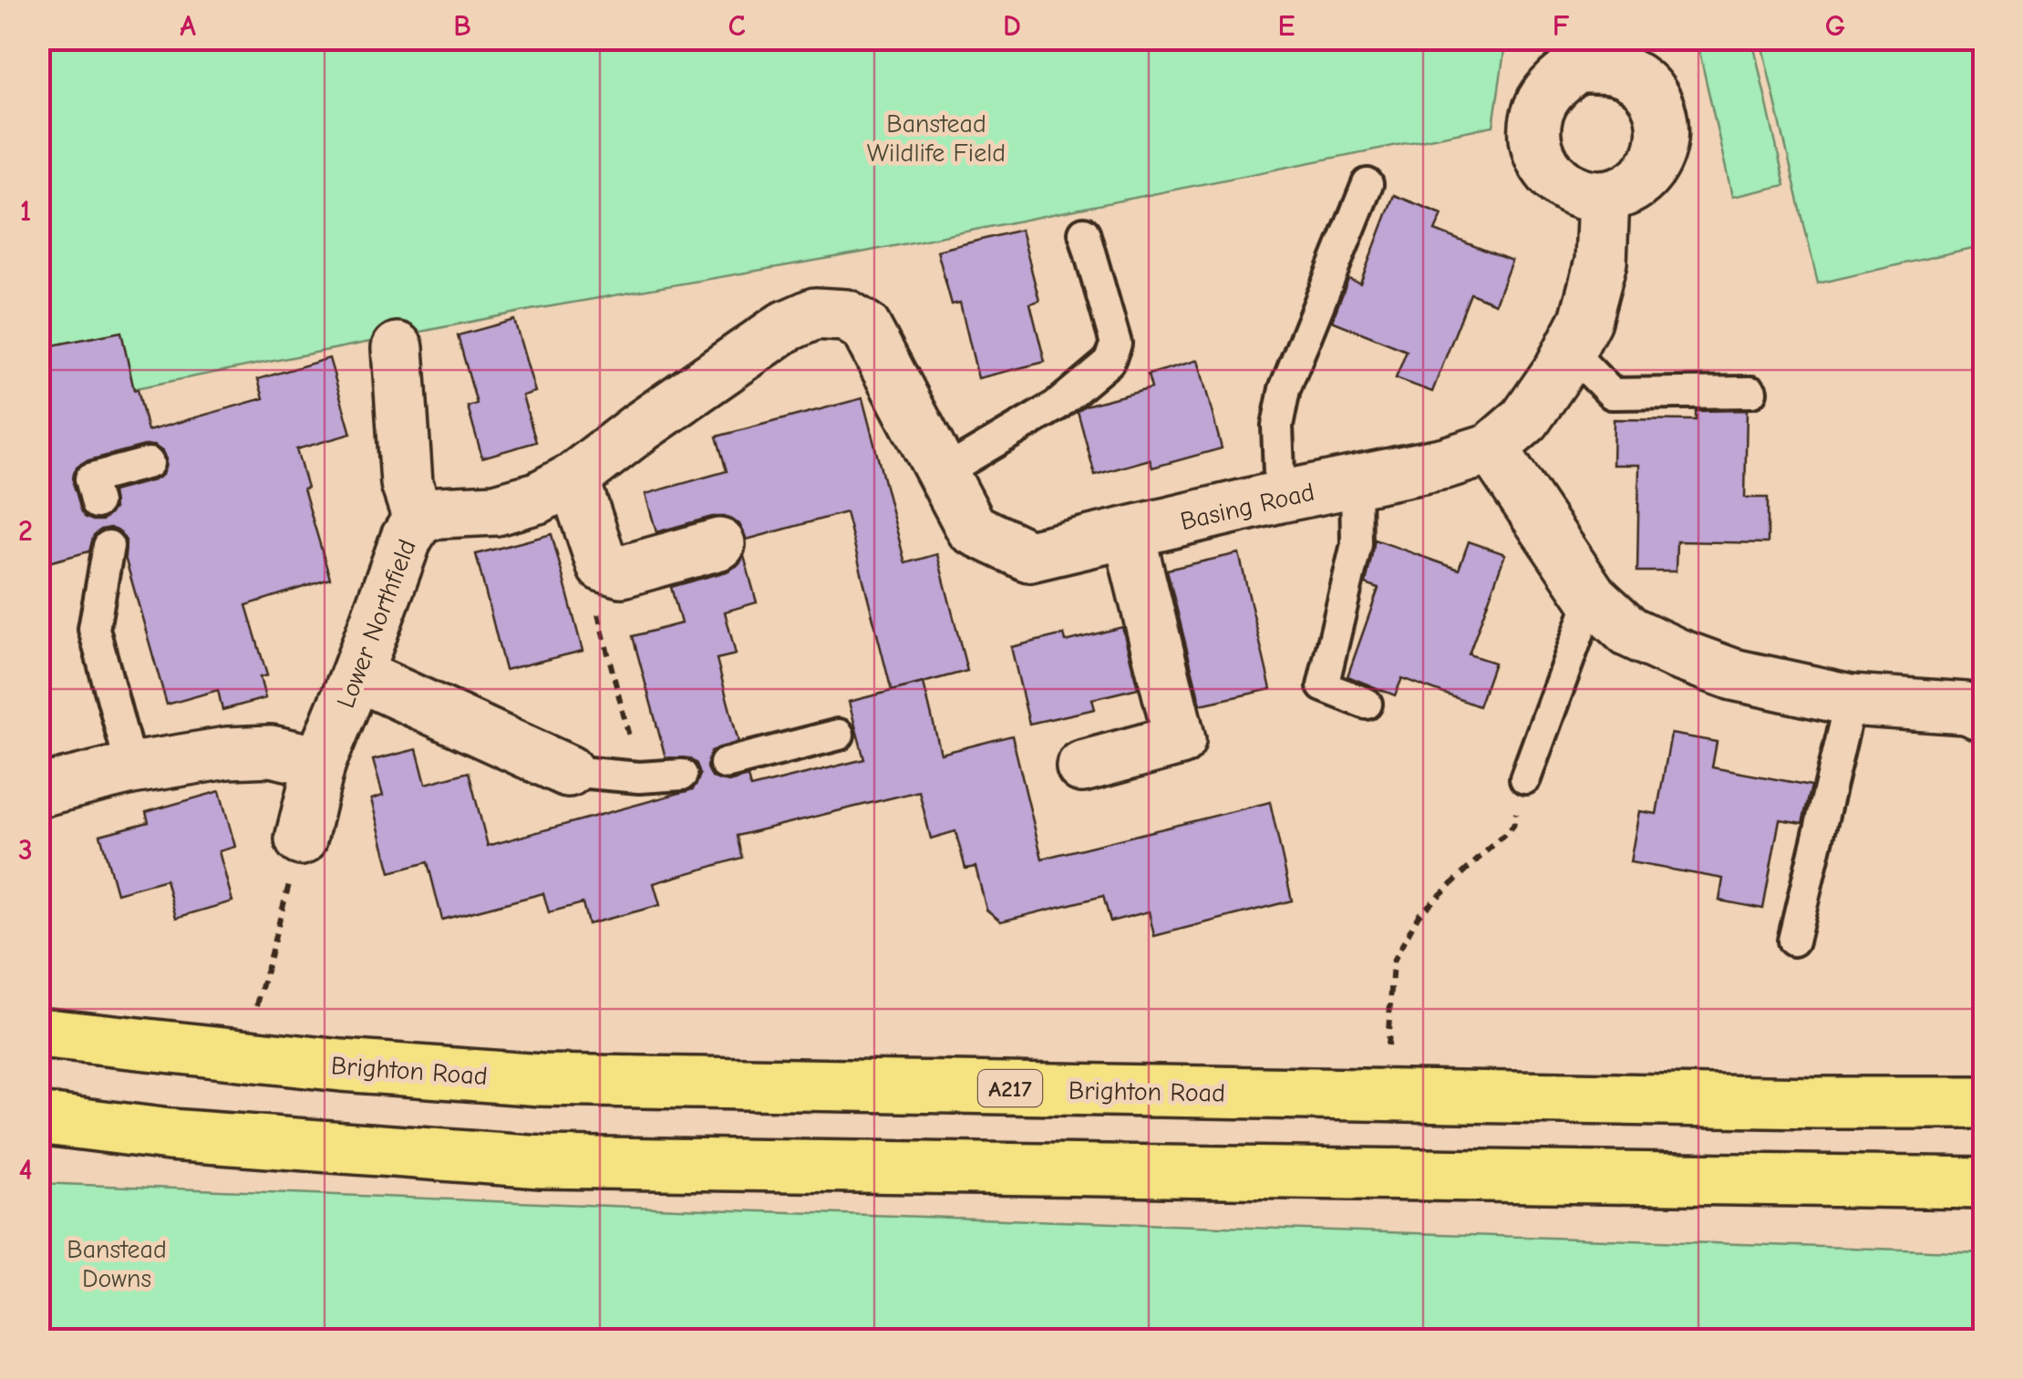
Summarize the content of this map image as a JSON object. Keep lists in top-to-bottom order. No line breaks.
{"streets":{"highway":["Brighton Road","A217"],"street":["Basing Road","Lower Northfield"]},"crossings":[["Basing Road","Lower Northfield"]],"parks":["Banstead Wildlife Field","Banstead Downs"],"grid":{"columns":["A","B","C","D","E","F","G"],"rows":["1","2","3","4"]}}
